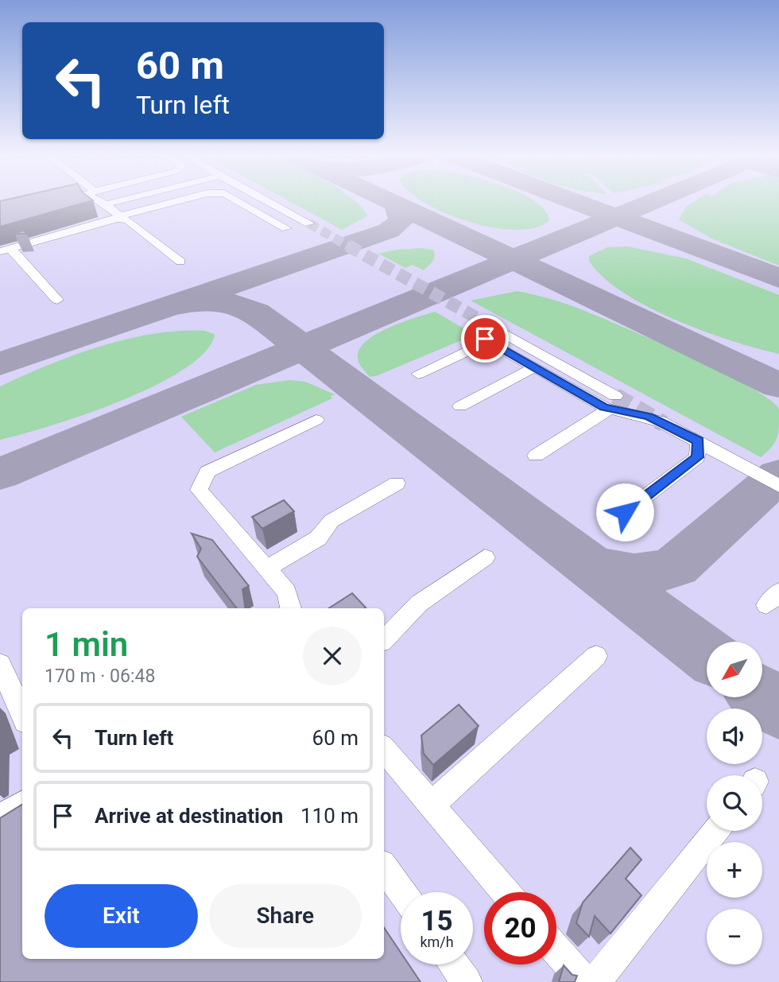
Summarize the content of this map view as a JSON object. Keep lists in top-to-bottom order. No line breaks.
{"north":"bottom left","page":{"turn":["60 m","Turn left"],"heading":["1 min","170 m · 06:48"],"map_buttons":["+","−"],"list":[{"name":"Turn left","value":"60 m"},{"name":"Arrive at destination","value":"110 m"}],"buttons":["Exit","Share"],"speed":"15 km/h","limit":"20"}}
